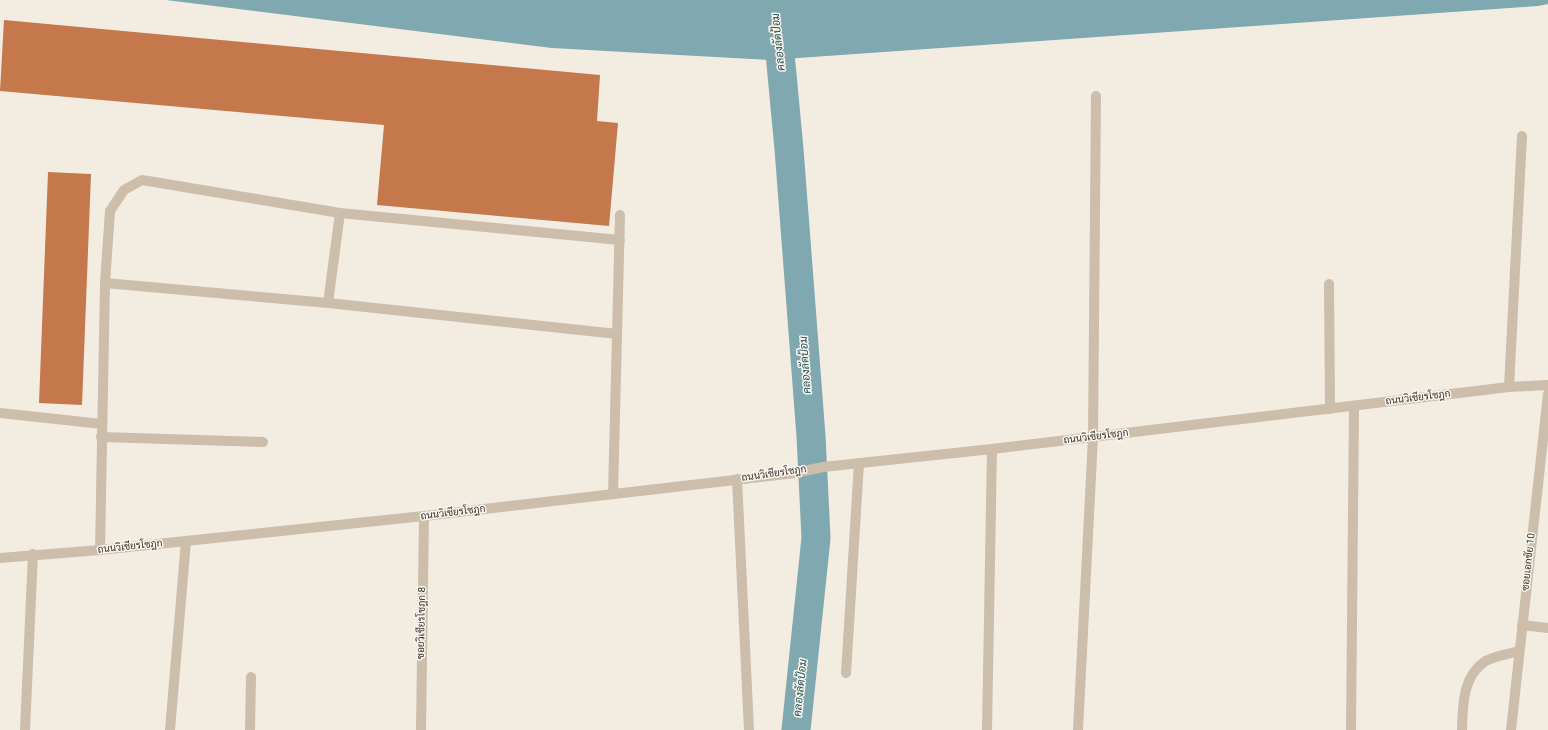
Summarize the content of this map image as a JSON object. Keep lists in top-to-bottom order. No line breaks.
{"streets":{"street":["ถนนวิเชียรโชฎก","ซอยเอกชัย 10","ซอยวิเชียรโชฎก 8"]},"crossings":[["ถนนวิเชียรโชฎก","ซอยวิเชียรโชฎก 8"]],"water":["คลองลัดป้อม"]}
